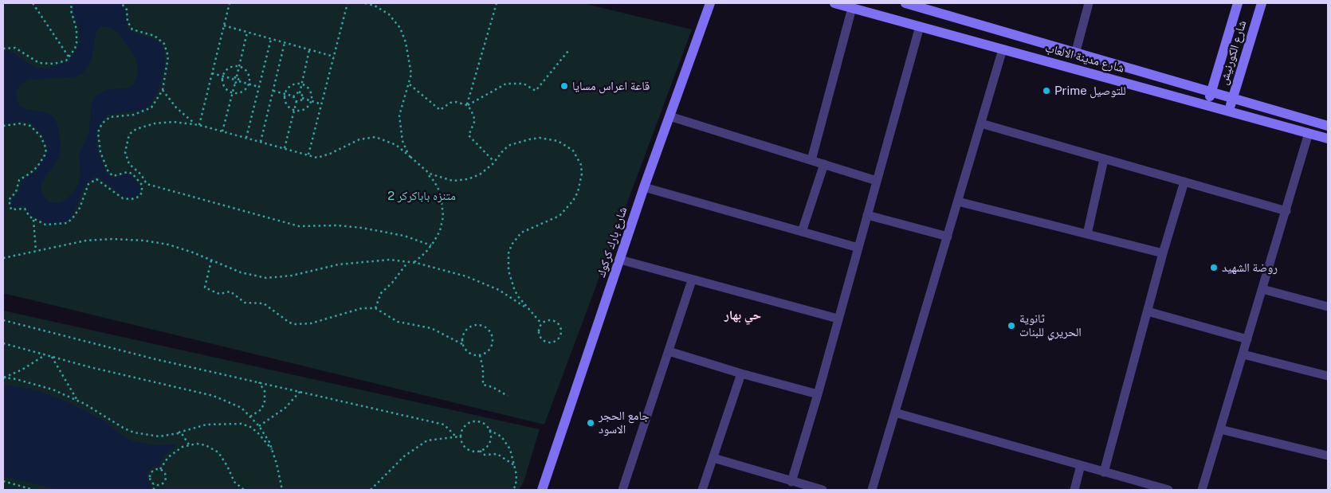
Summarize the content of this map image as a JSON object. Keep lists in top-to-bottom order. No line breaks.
{"streets":{"main road":["شارع الكورنيش","شارع مدينة الالعاب","شارع بارك كركوك"]},"crossings":[["شارع الكورنيش","شارع مدينة الالعاب"]],"districts":["حي بهار"],"parks":["متنزه باباكركر 2"],"places":["قاعة اعراس مسايا","Prime للتوصيل","روضة الشهيد","ثانوية الحريري للبنات","جامع الحجر الاسود"]}
